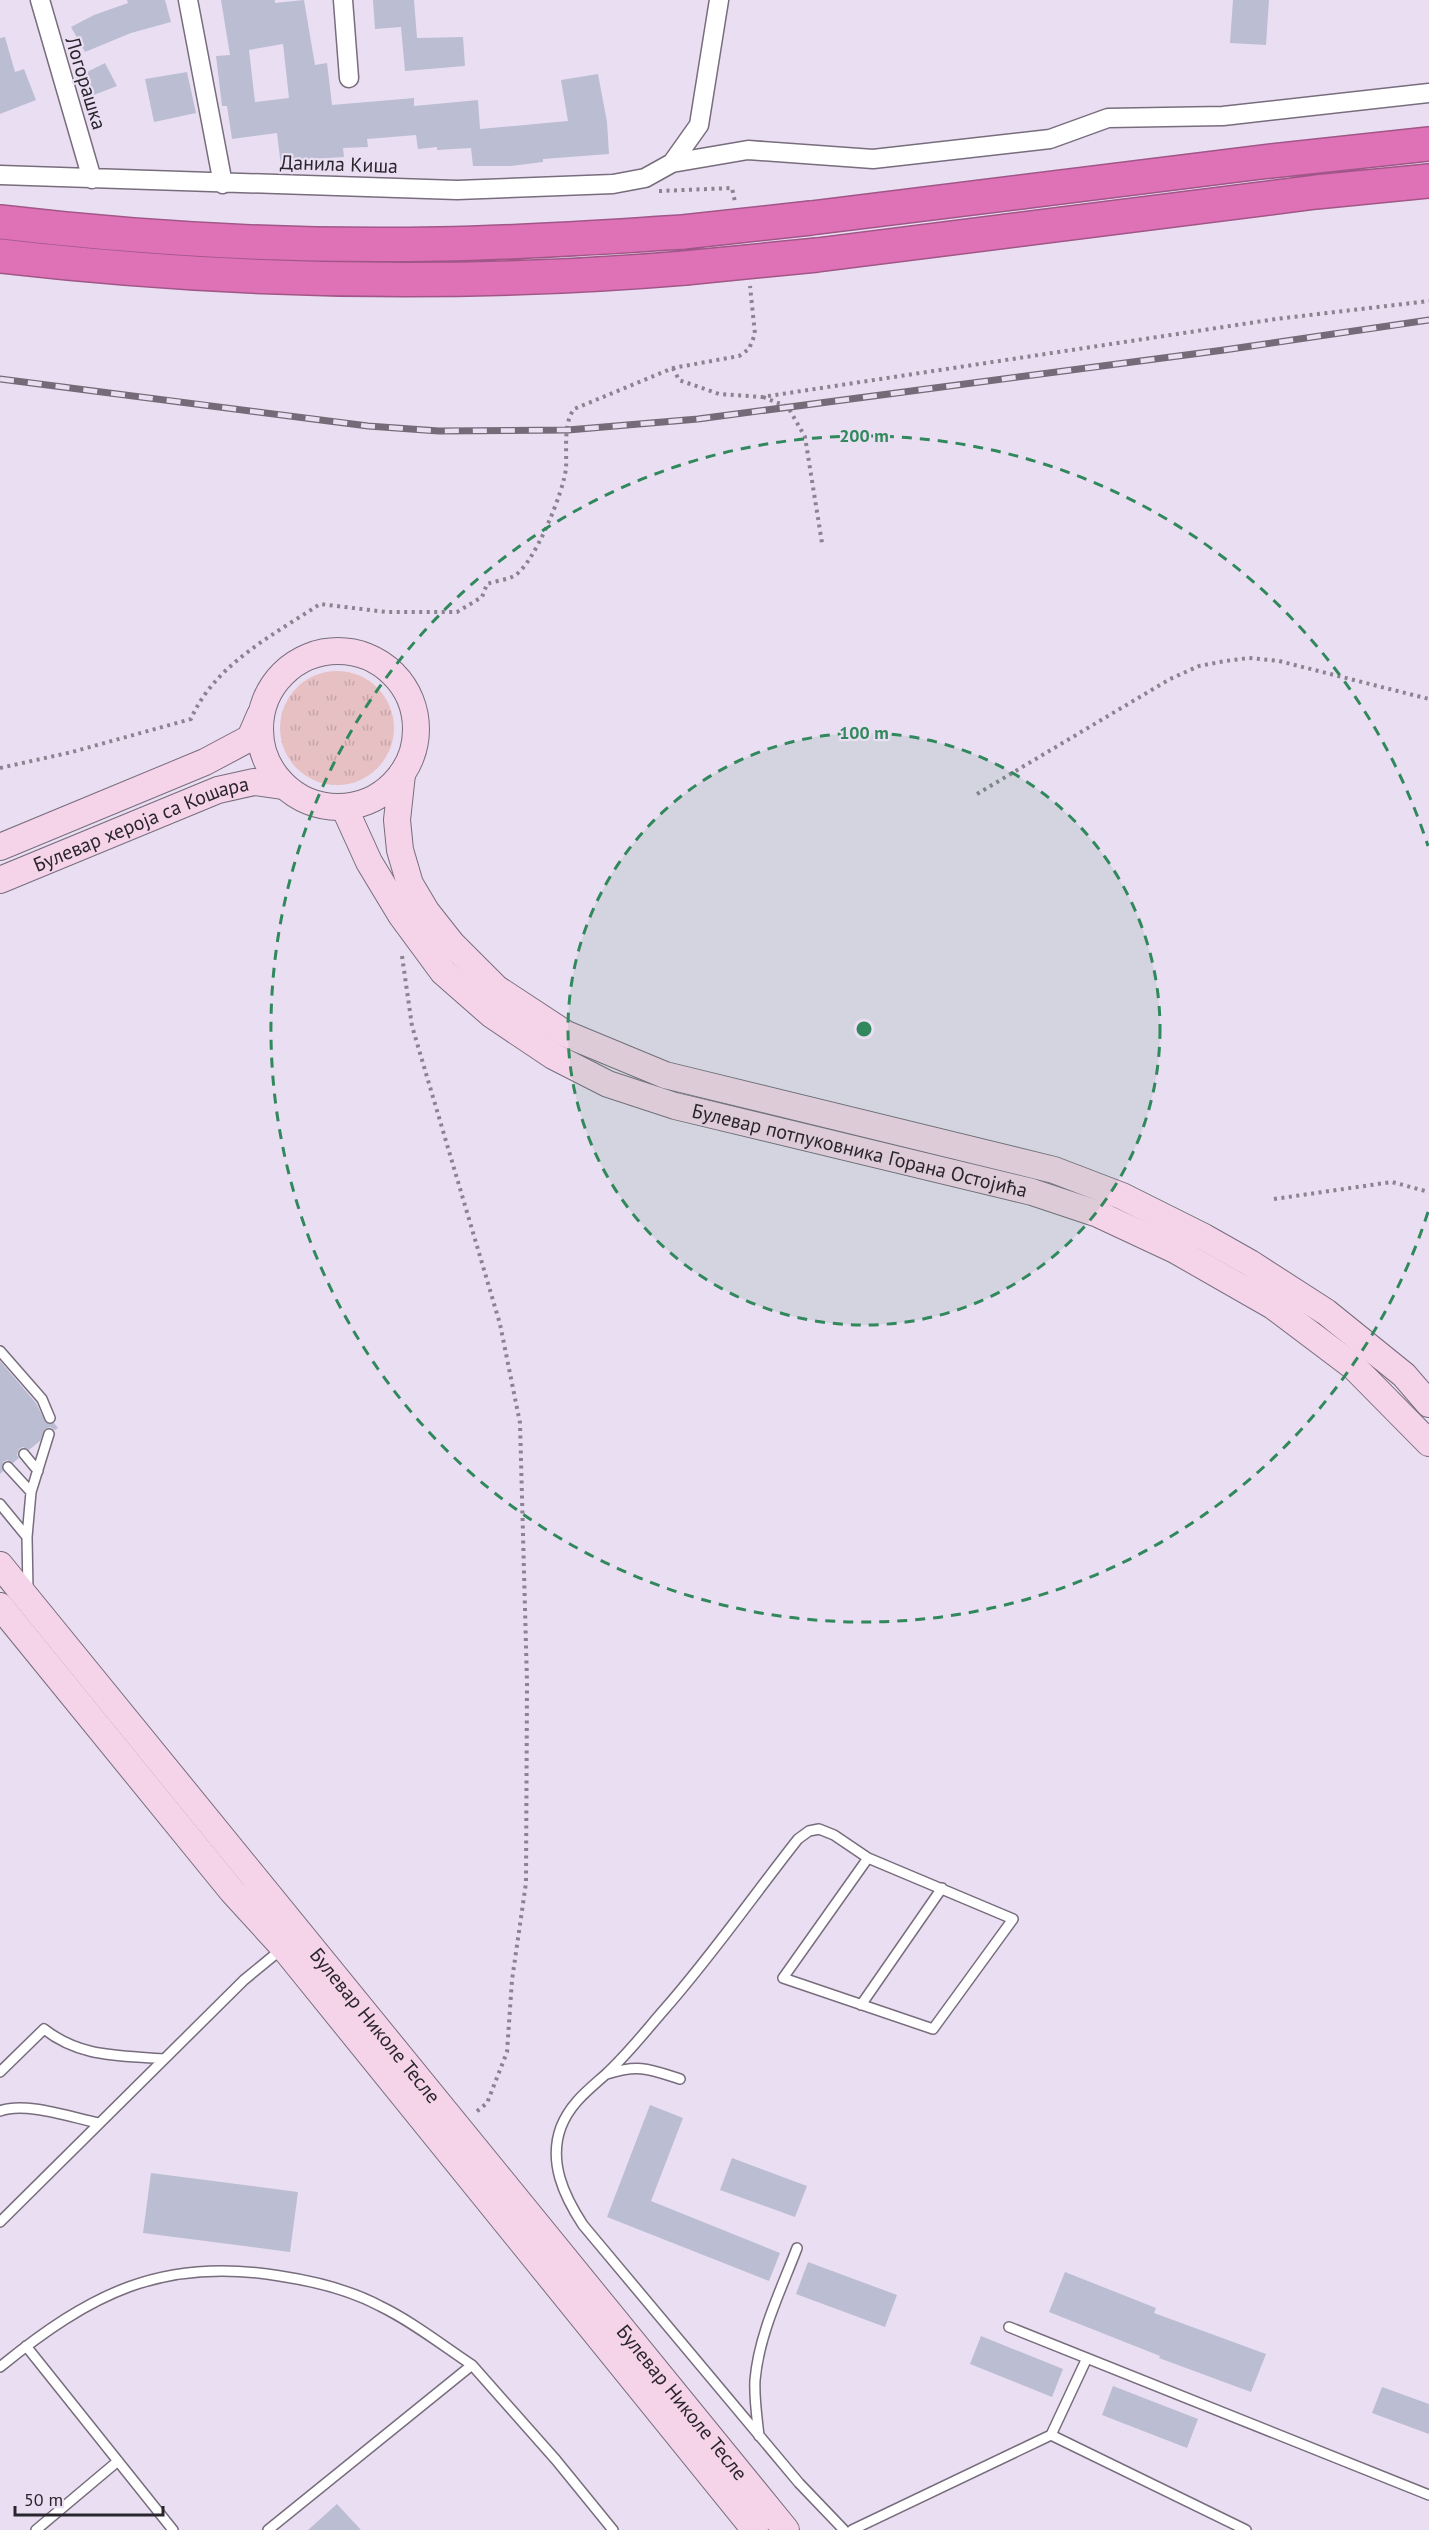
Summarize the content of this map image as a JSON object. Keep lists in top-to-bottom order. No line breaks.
{"streets":{"main road":["Булевар хероја са Кошара","Булевар потпуковника Горана Остојића","Булевар Николе Тесле"],"street":["Логорашка","Данила Киша"]},"crossings":[["Логорашка","Данила Киша"],["Булевар хероја са Кошара","Булевар потпуковника Горана Остојића"]],"scale_bar":"50 m","rings":["200 m","100 m"]}
